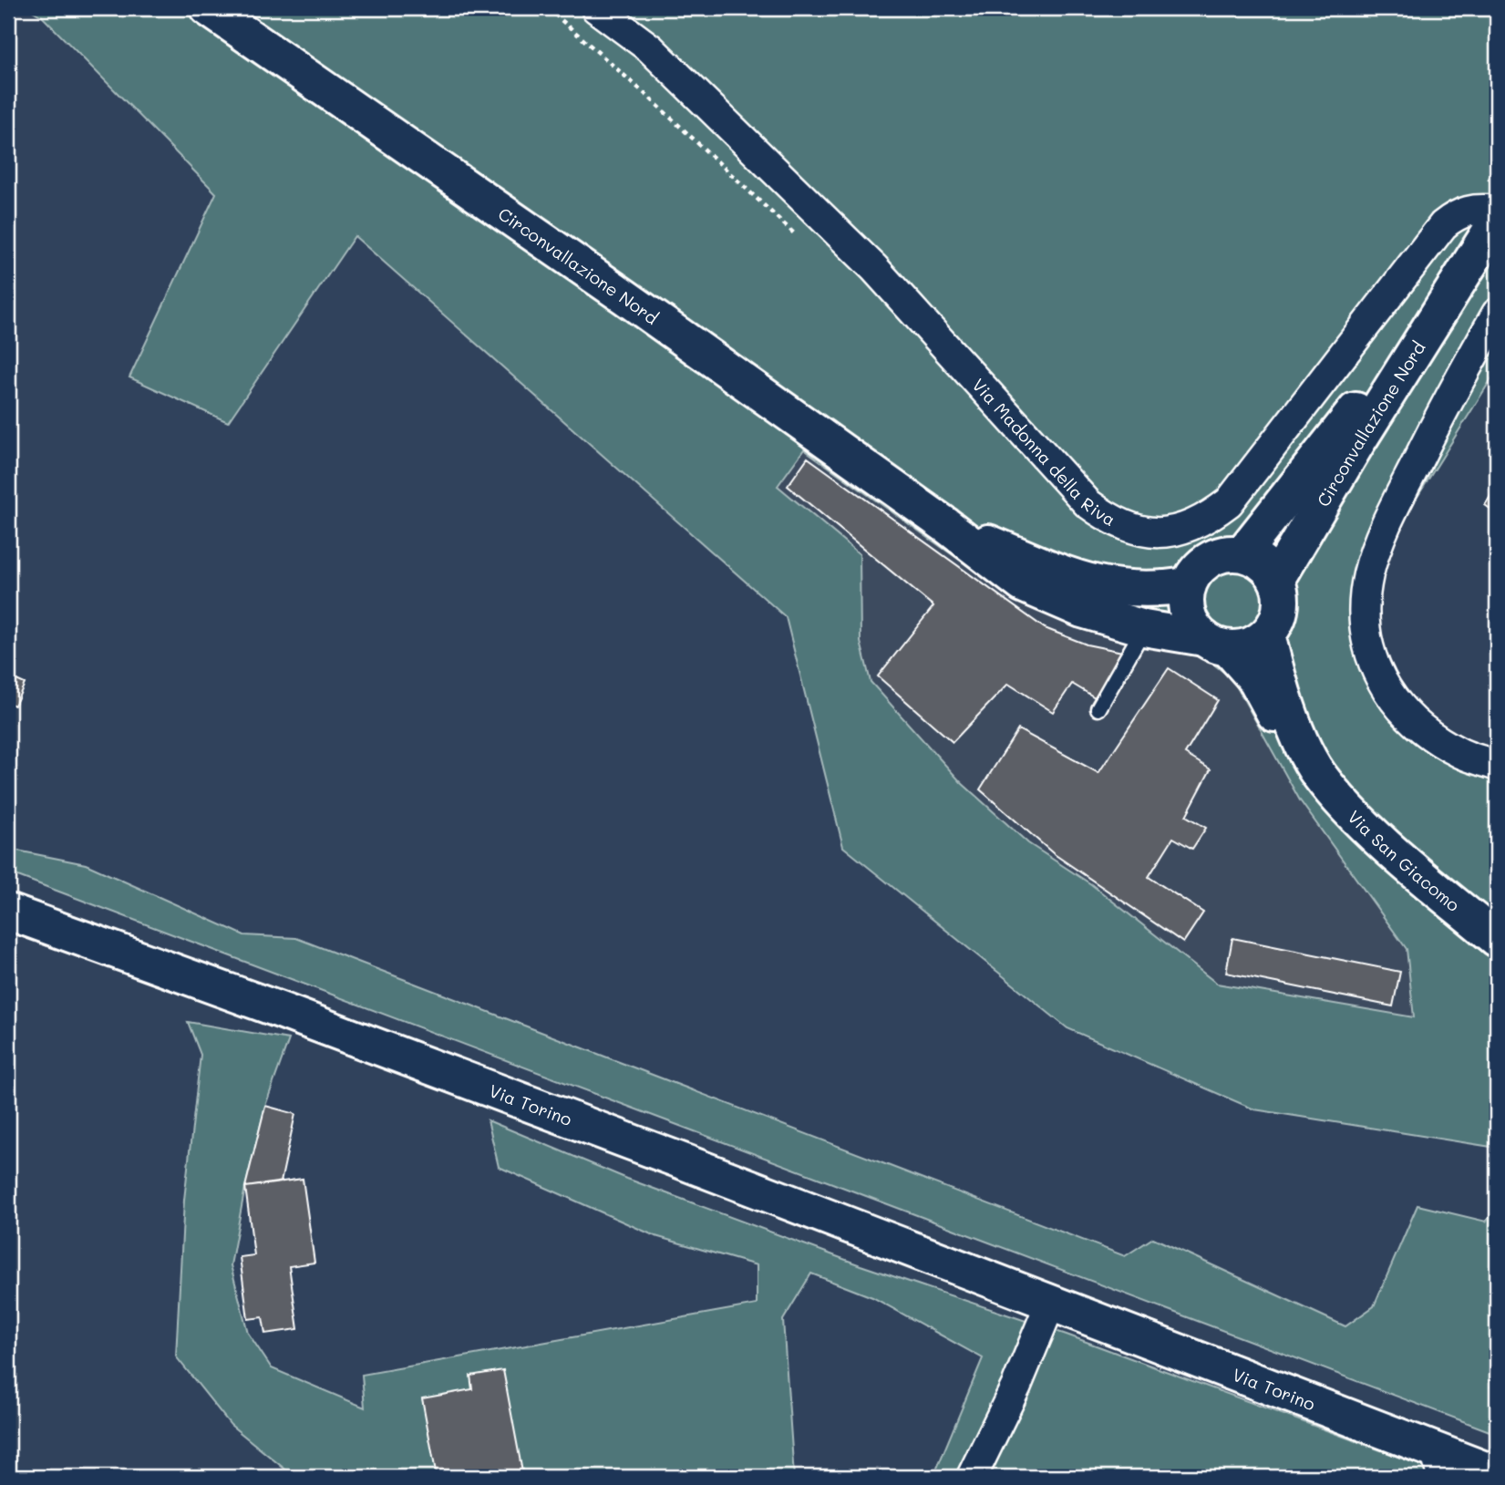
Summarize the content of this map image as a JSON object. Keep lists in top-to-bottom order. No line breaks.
{"streets":{"main road":["Circonvallazione Nord","Via San Giacomo","Via Torino"],"street":["Via Madonna della Riva"]},"crossings":[["Circonvallazione Nord","Via San Giacomo"]]}
